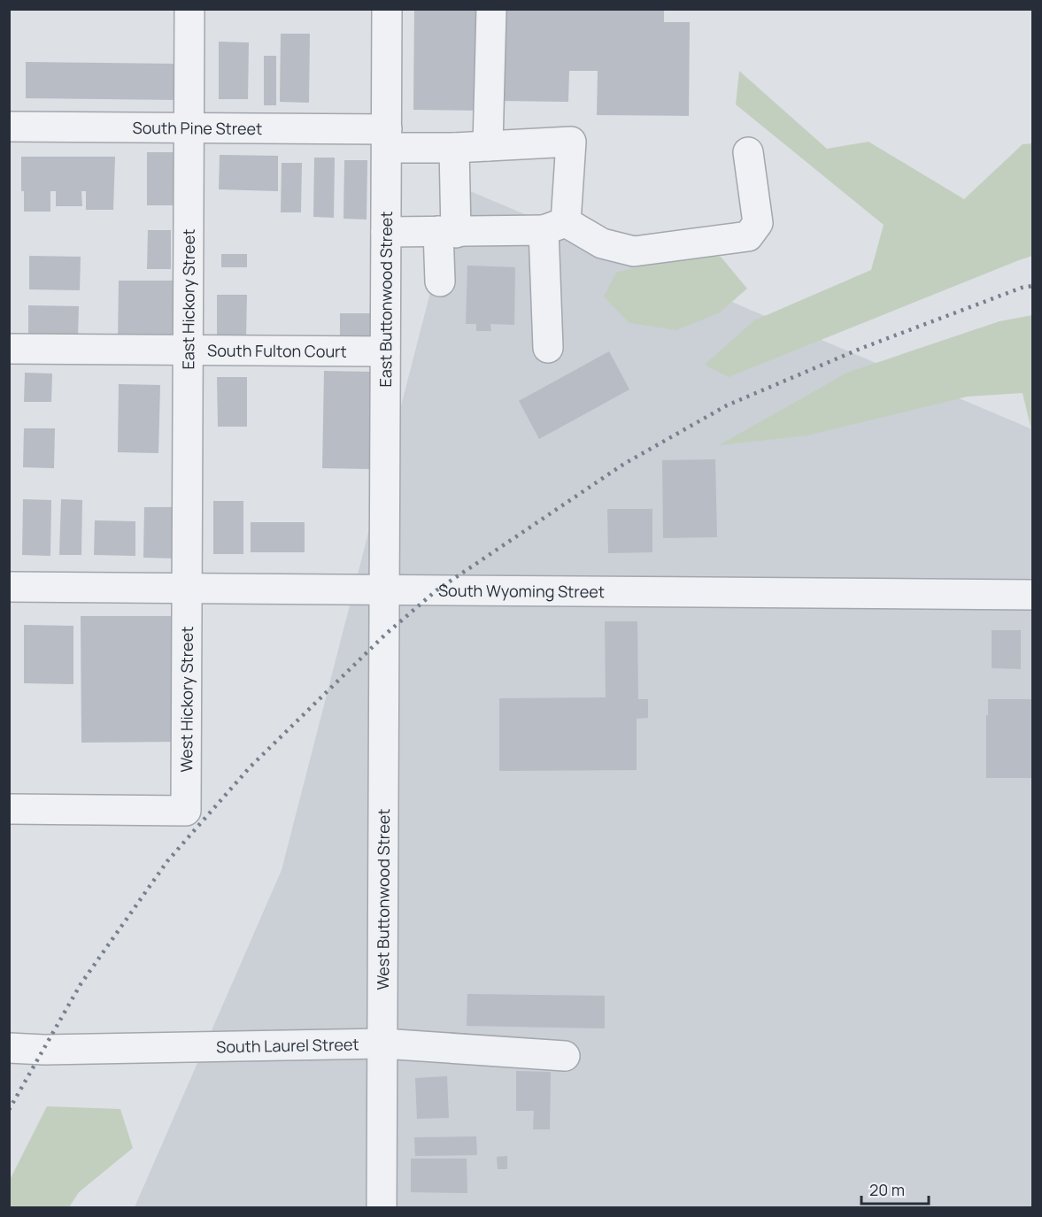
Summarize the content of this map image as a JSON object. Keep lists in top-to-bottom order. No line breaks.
{"streets":{"street":["South Pine Street","East Hickory Street","East Buttonwood Street","South Fulton Court","South Wyoming Street","West Hickory Street","West Buttonwood Street","South Laurel Street"]},"crossings":[["South Pine Street","East Hickory Street"],["South Pine Street","East Buttonwood Street"],["East Hickory Street","South Fulton Court"],["East Hickory Street","South Wyoming Street"],["East Hickory Street","West Hickory Street"],["East Buttonwood Street","South Fulton Court"],["East Buttonwood Street","South Wyoming Street"],["East Buttonwood Street","West Buttonwood Street"],["South Wyoming Street","West Hickory Street"],["South Wyoming Street","West Buttonwood Street"],["West Buttonwood Street","South Laurel Street"]],"scale_bar":"20 m"}
